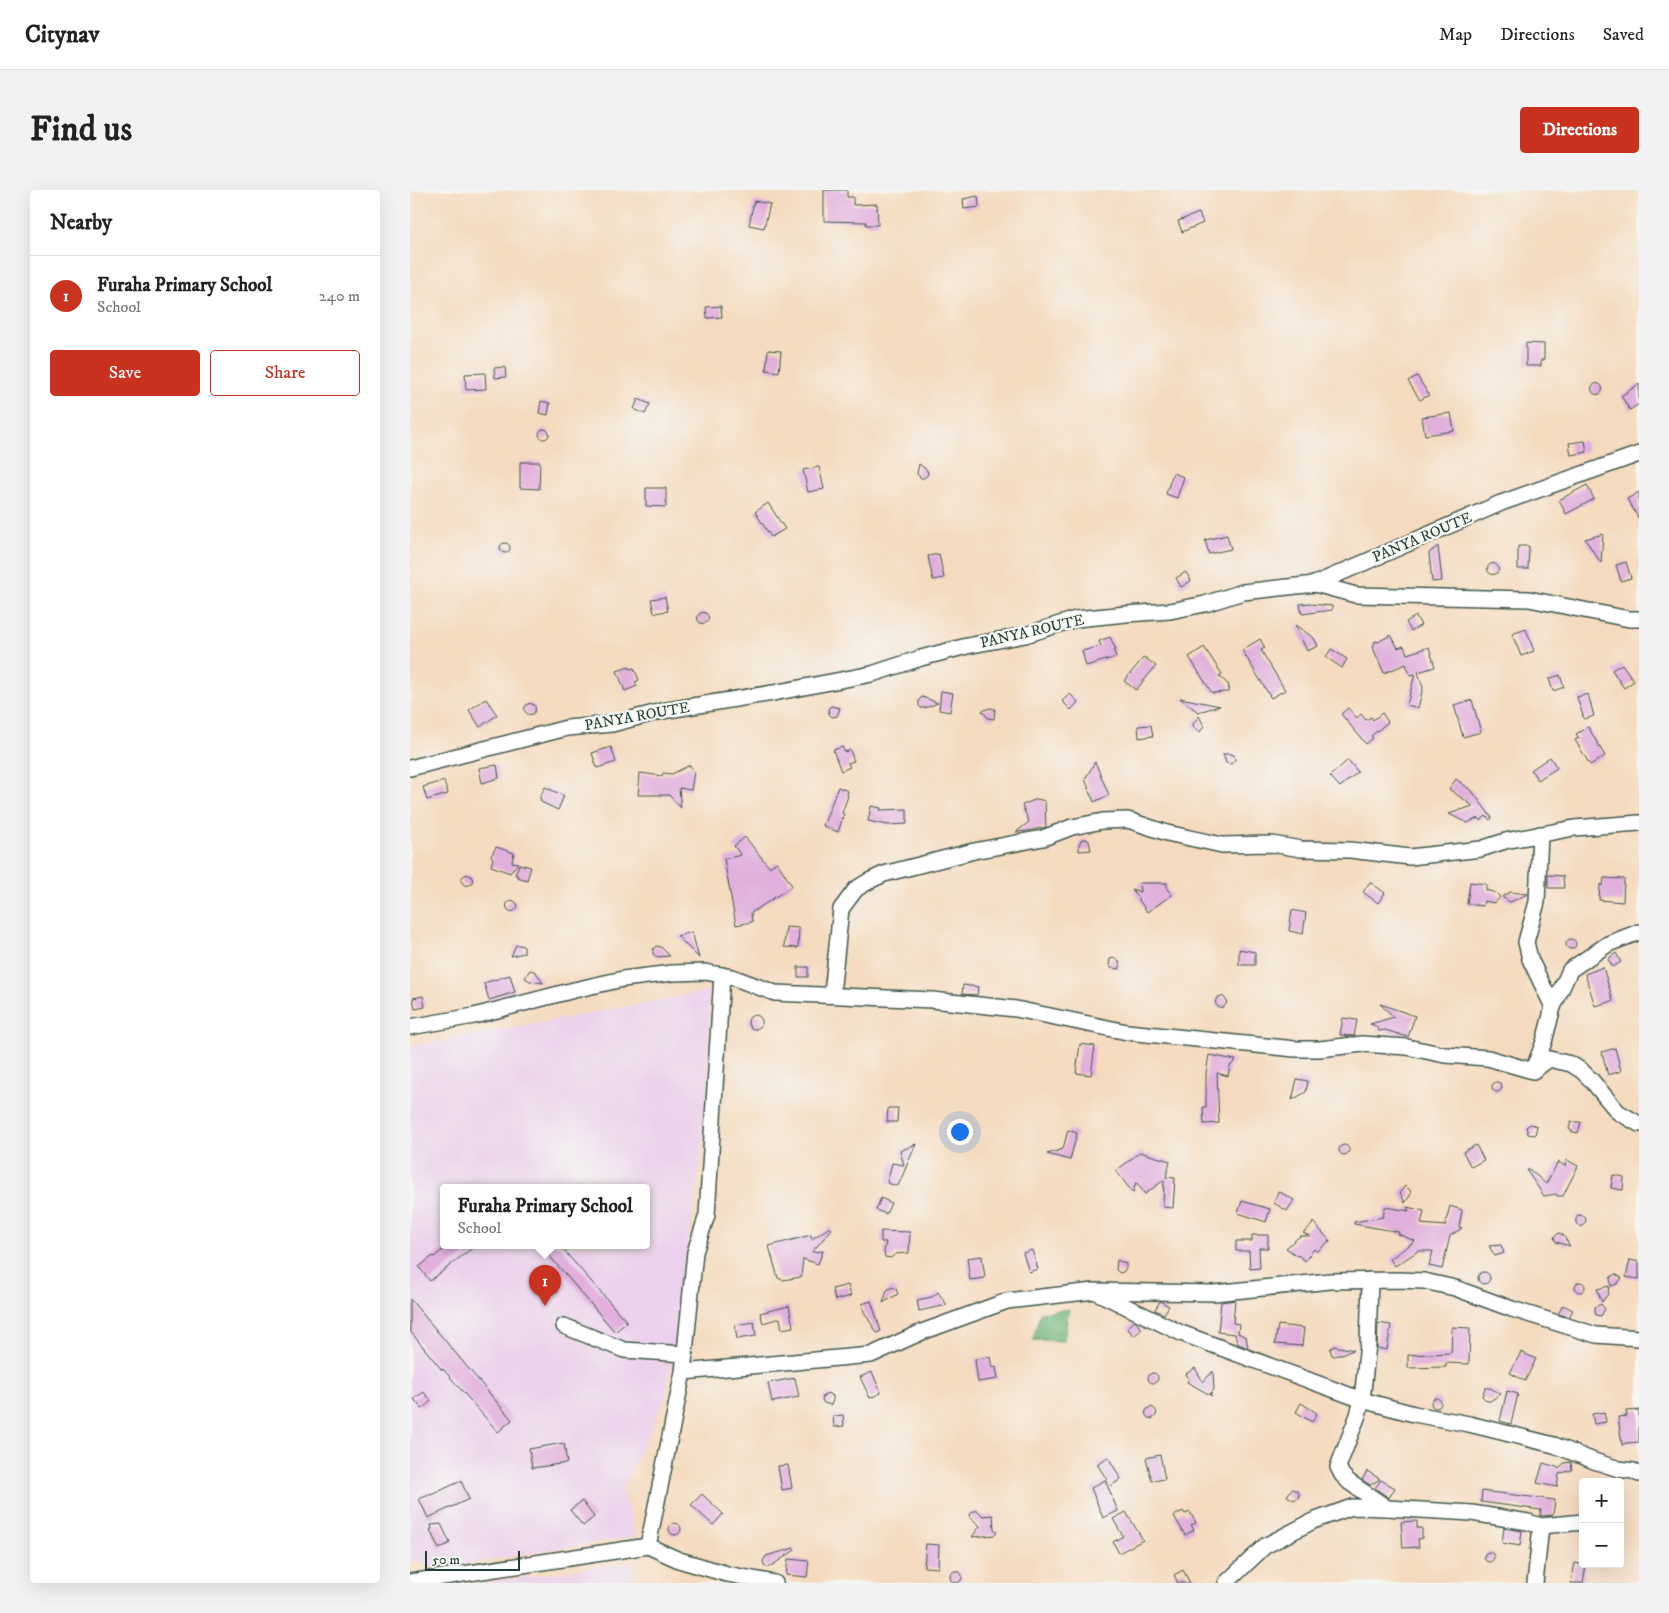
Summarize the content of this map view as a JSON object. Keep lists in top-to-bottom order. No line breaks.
{"streets":{"street":["PANYA ROUTE"]},"scale_bar":"50 m","page":{"header":"Citynav","nav":["Map","Directions","Saved"],"buttons":["Directions",["Save","Share"]],"title":"Find us","heading":"Nearby","list":[{"mark":"1","name":"Furaha Primary School","note":"School","value":"240 m"}],"popup":["Furaha Primary School","School"],"pins":"1","map_buttons":["+","−"],"scale":"50 m"}}
